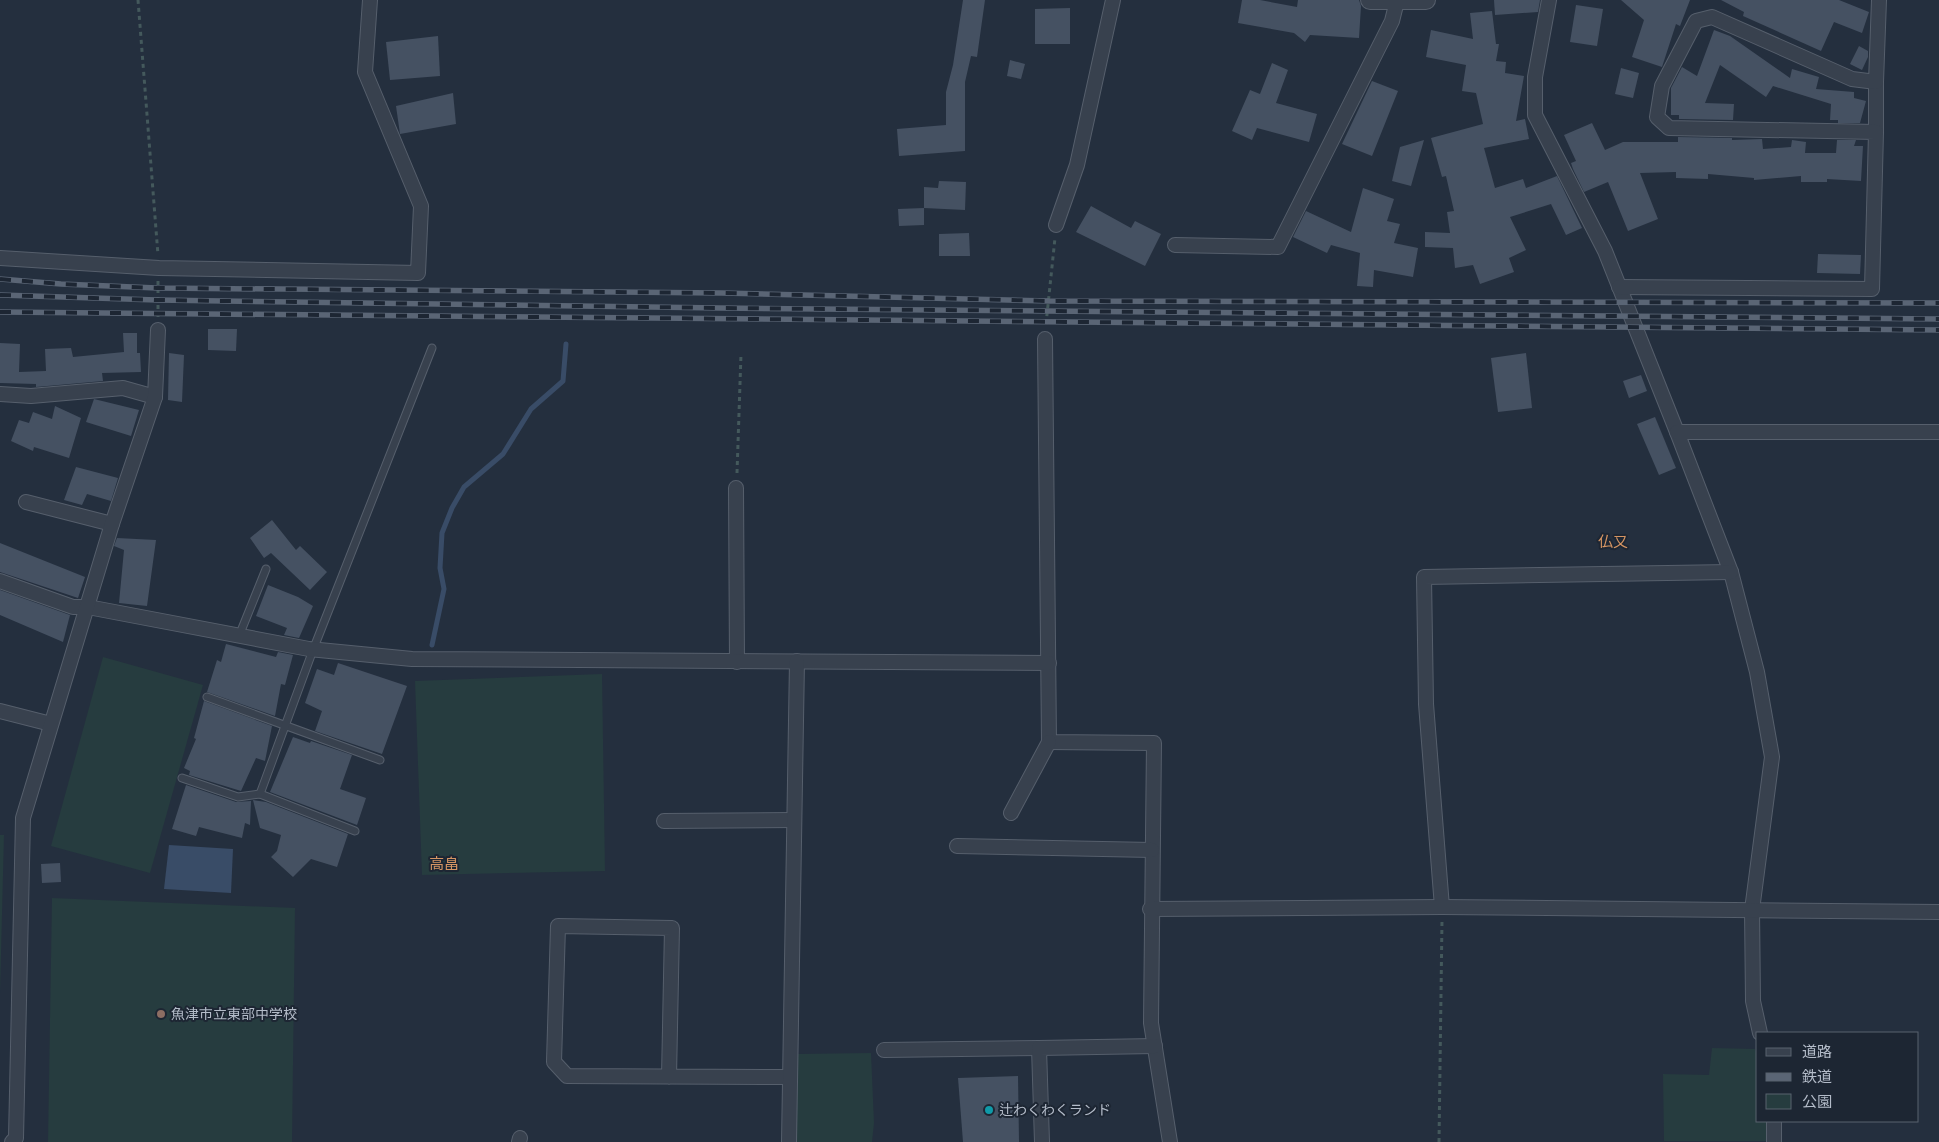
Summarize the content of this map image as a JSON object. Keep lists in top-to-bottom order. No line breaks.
{"districts":["仏又","高畠"],"places":["魚津市立東部中学校","辻わくわくランド"],"legend":["道路","鉄道","公園"]}
